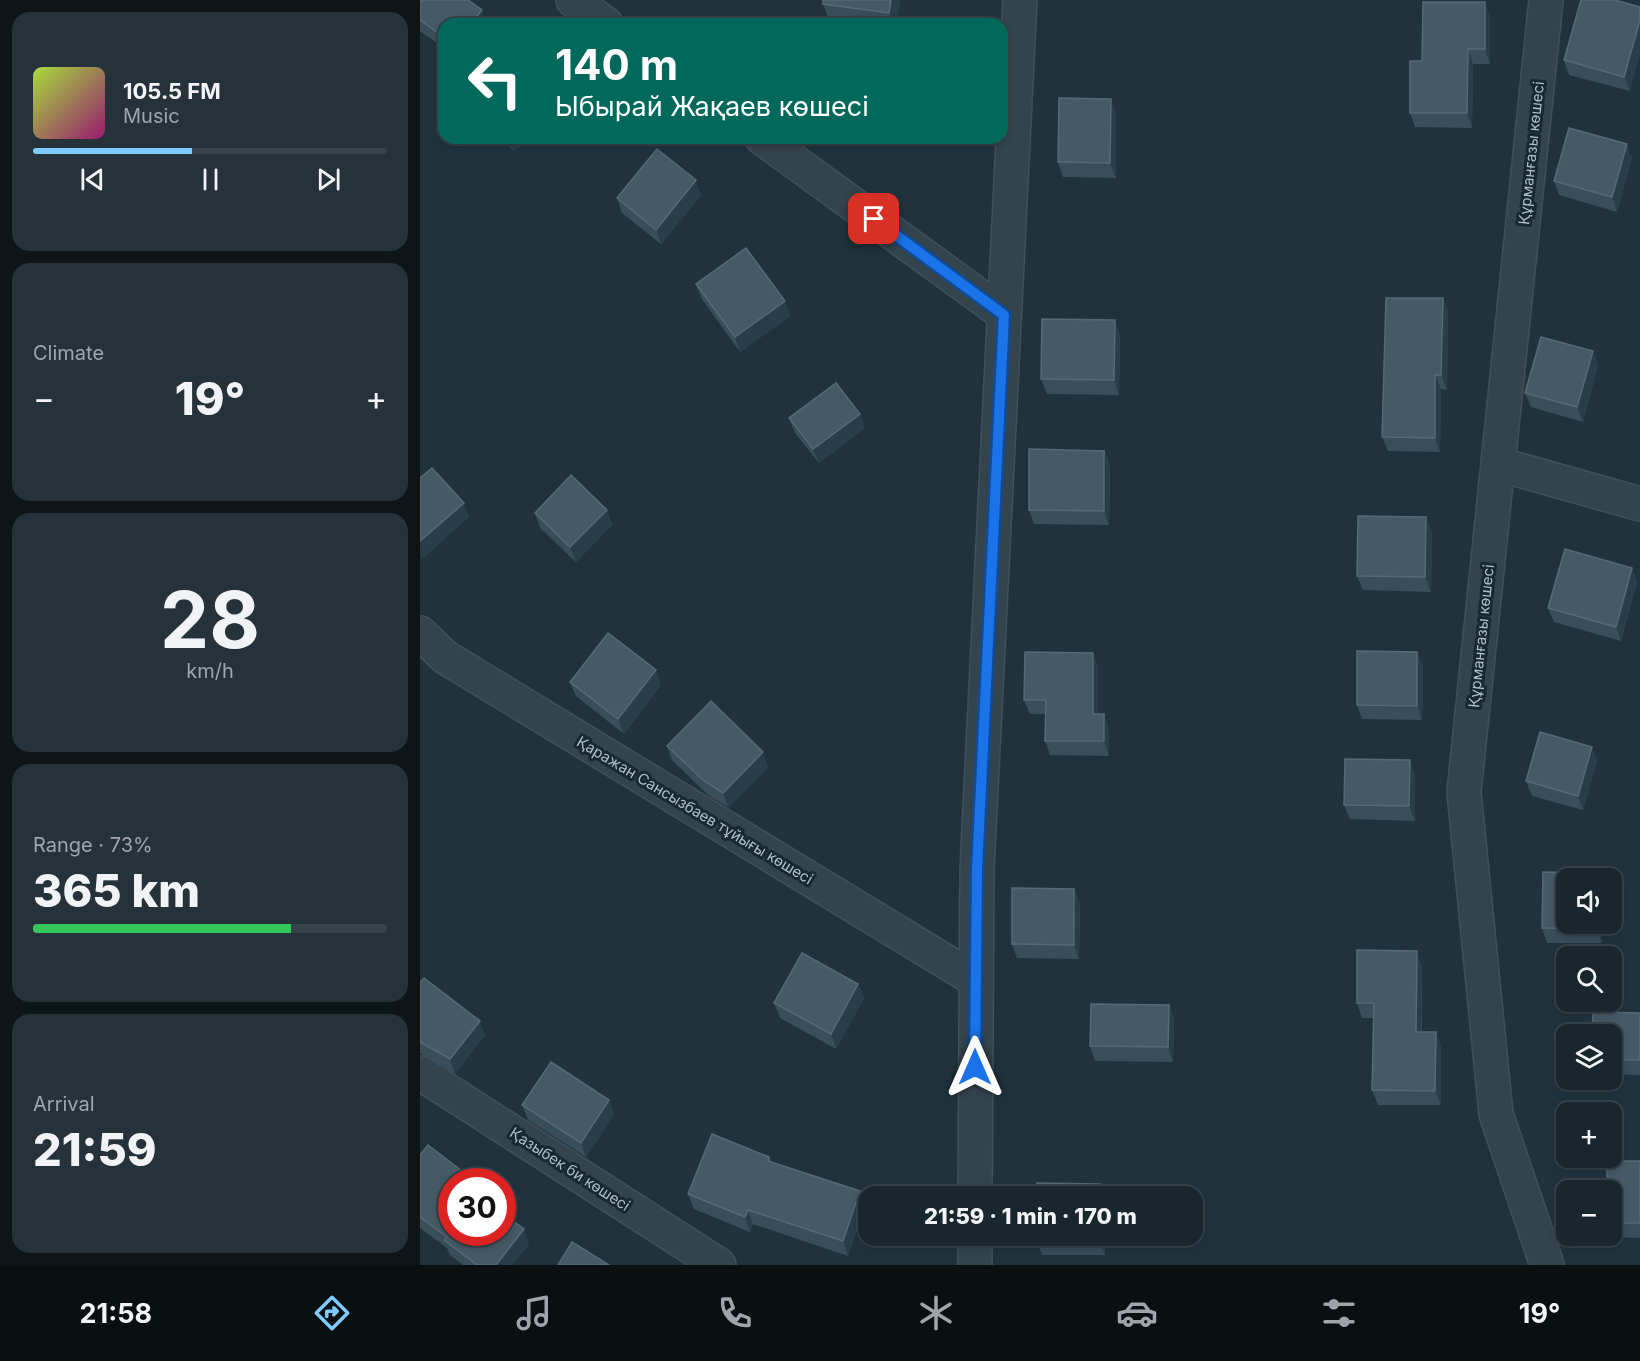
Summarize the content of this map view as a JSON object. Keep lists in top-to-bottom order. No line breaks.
{"streets":{"street":["Құрманғазы көшесі","Қаражан Сансызбаев тұйығы көшесі","Қазыбек би көшесі"]},"page":{"turn":["140 m","Ыбырай Жақаев көшесі"],"song":["105.5 FM","Music"],"tile":["Climate",["28","km/h"],["Range · 73%","365 km"],["Arrival","21:59"]],"heat":["−","19°","+"],"map_buttons":["+","−"],"limit":"30","trip":"21:59 · 1 min · 170 m","tabs":["21:58","19°"]}}
